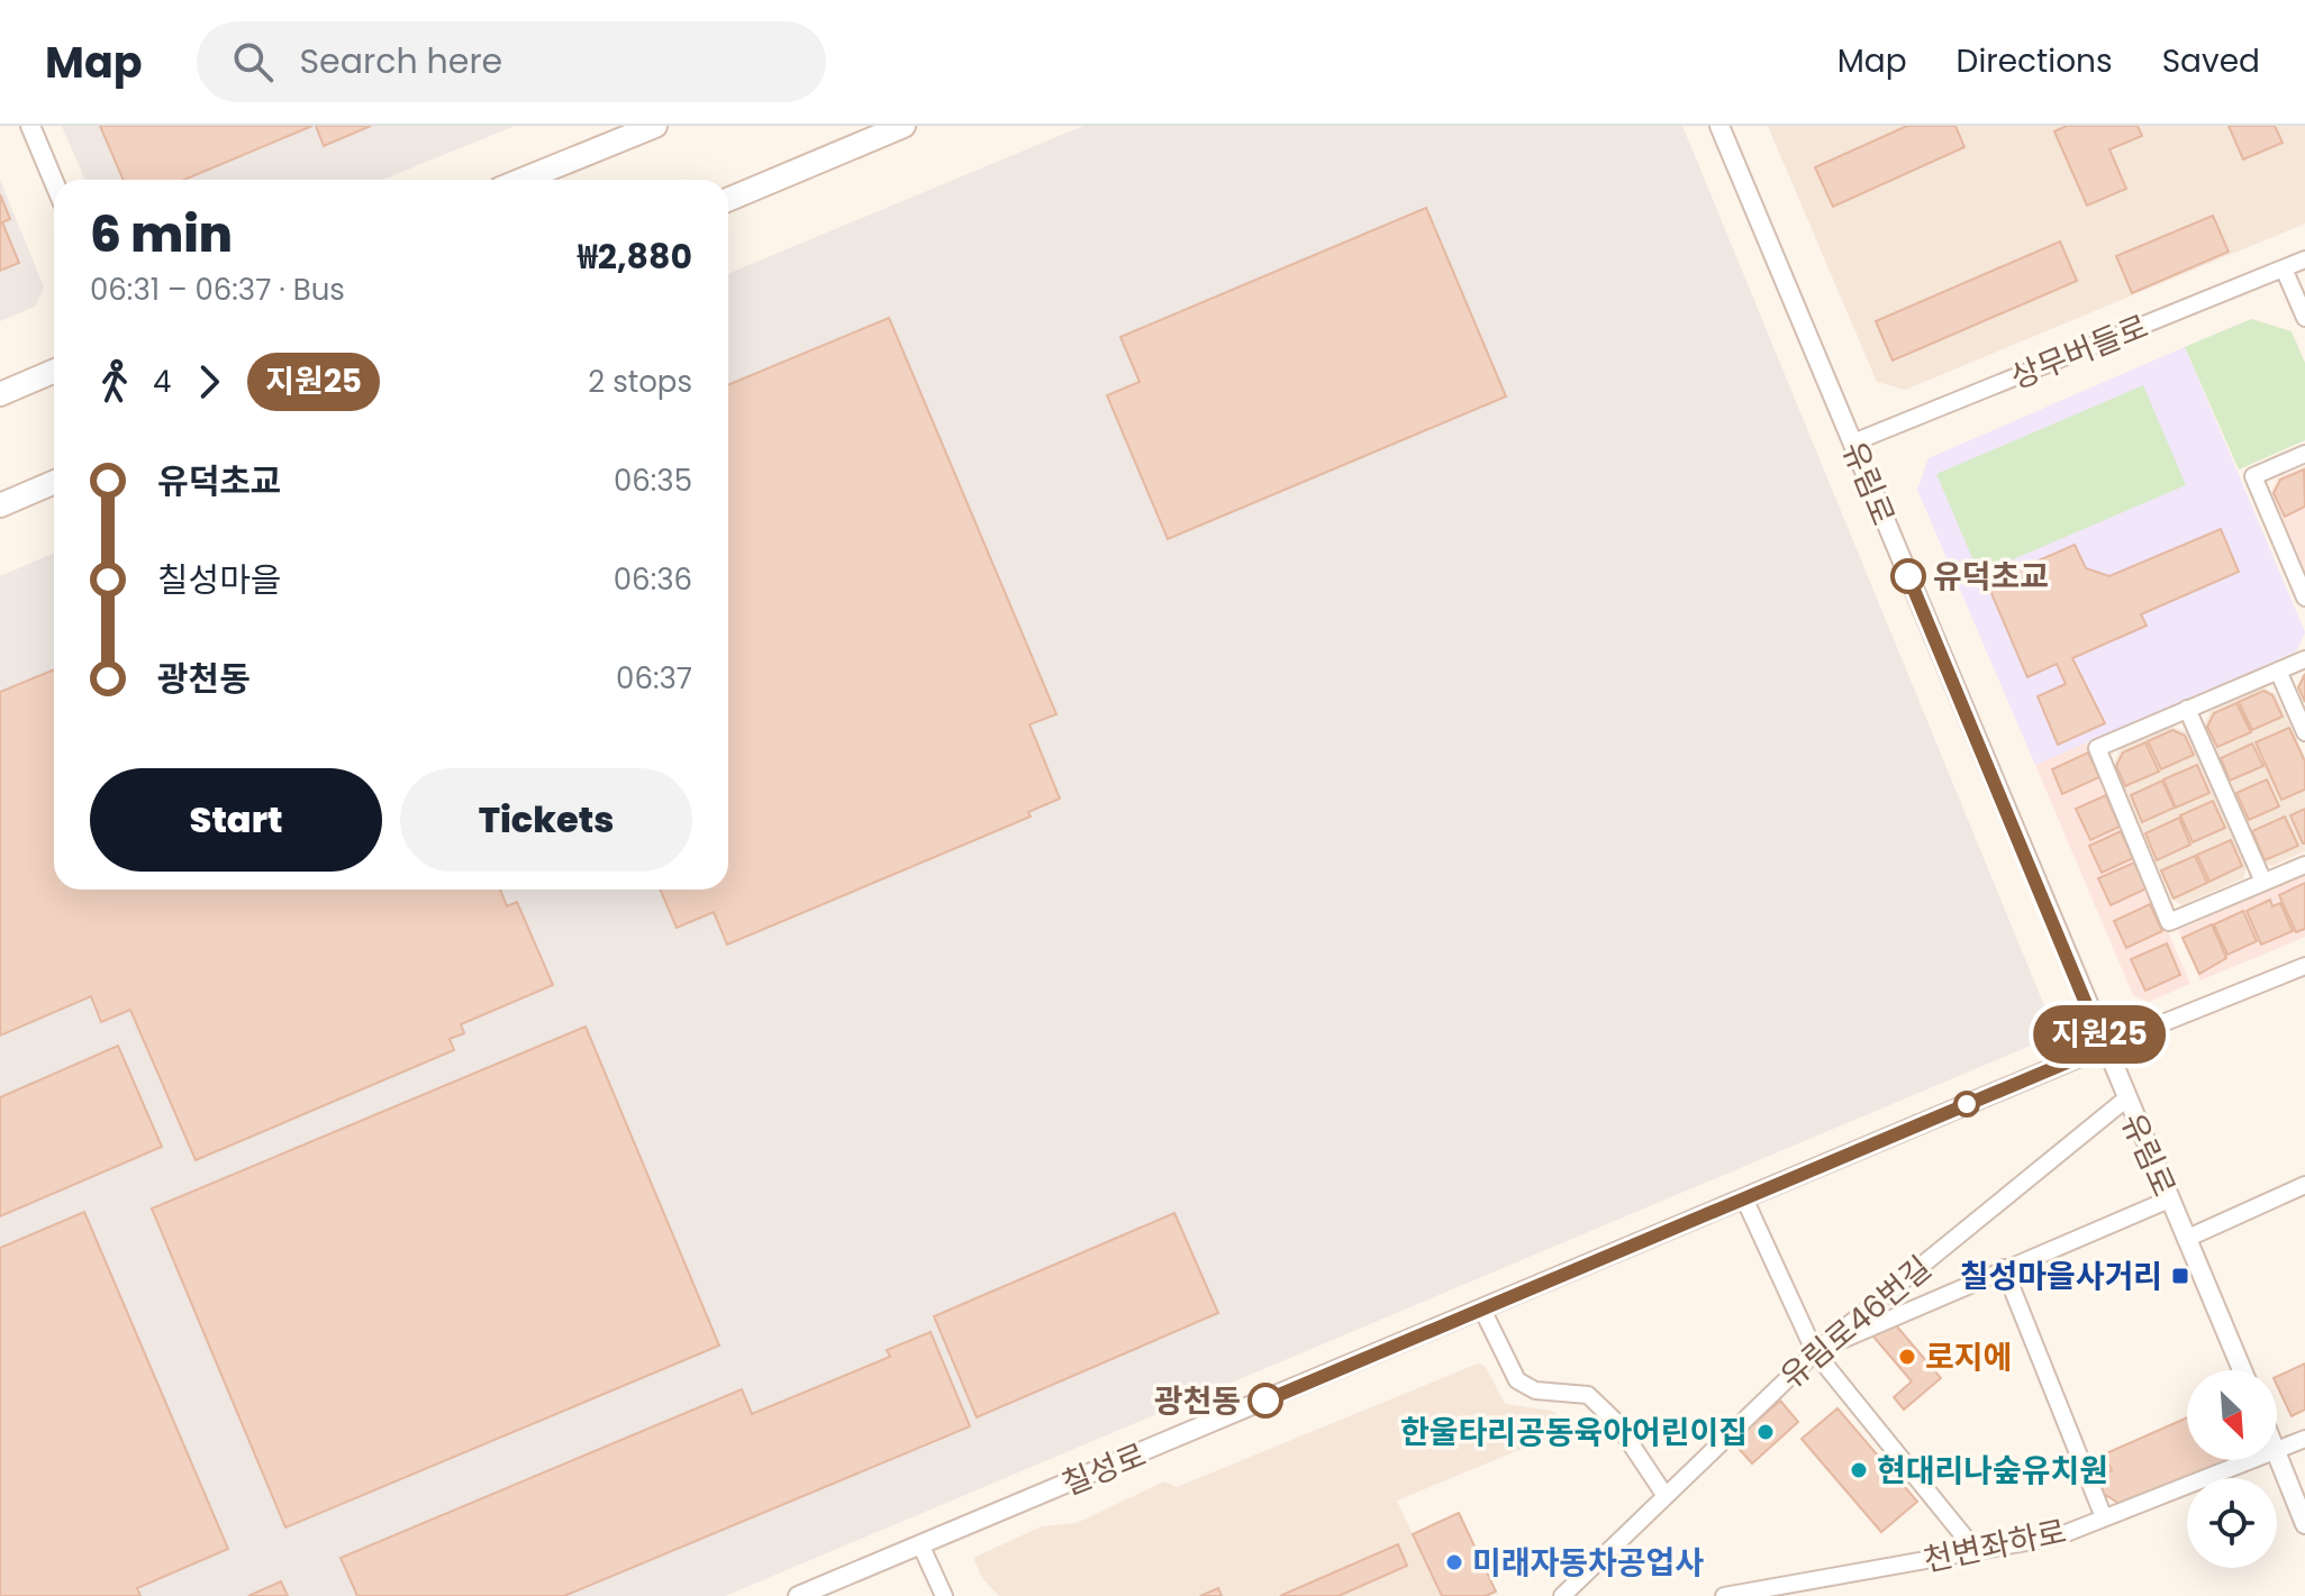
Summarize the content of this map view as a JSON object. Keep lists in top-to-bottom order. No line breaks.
{"streets":{"street":["상무버들로","유림로","유림로46번길","칠성로","천변좌하로"]},"crossings":[["상무버들로","유림로"],["유림로","유림로46번길"],["유림로","칠성로"]],"places":{"other":["유덕초교","로지에","광천동","한울타리공동육아어린이집","현대리나숲유치원","미래자동차공업사"],"transit":["칠성마을사거리"]},"lines":["bus line 지원25"],"north":"bottom right","page":{"header":"Map","search":"Search here","nav":["Map","Directions","Saved"],"on_map":"지원25","heading":["6 min","06:31 – 06:37 · Bus","₩2,880"],"legs":["4","지원25","2 stops"],"list":[{"name":"유덕초교","value":"06:35"},{"name":"칠성마을","value":"06:36"},{"name":"광천동","value":"06:37"}],"buttons":["Start","Tickets"]}}
